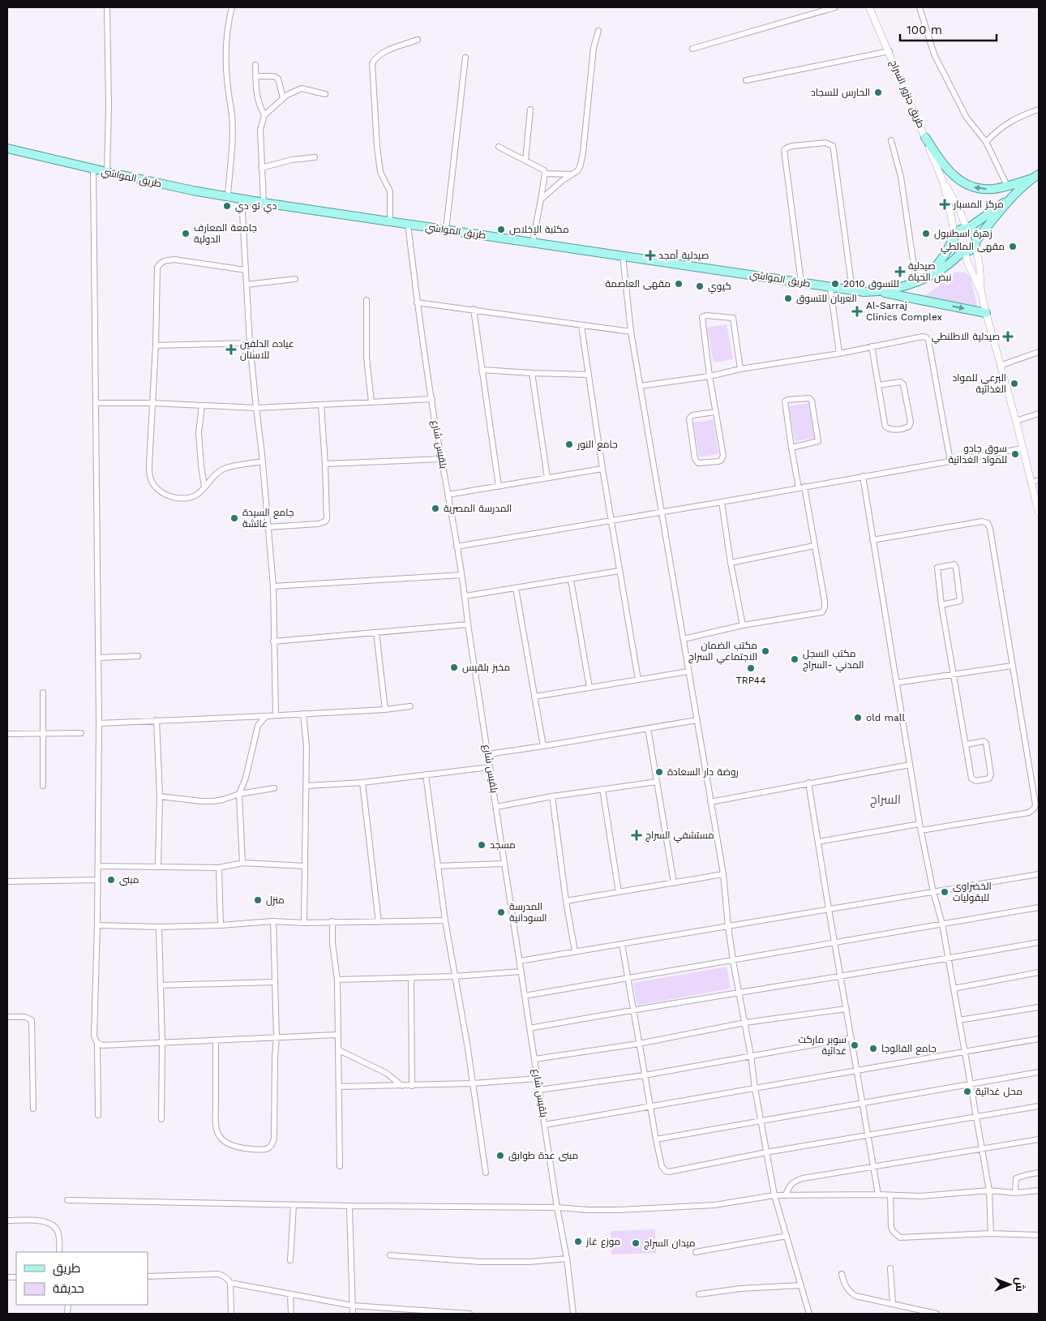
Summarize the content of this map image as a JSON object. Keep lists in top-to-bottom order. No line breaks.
{"streets":{"main road":["طريق المواشي"],"street":["طريق جنزور السراج","بلقيس شارع"]},"crossings":[["طريق جنزور السراج","طريق المواشي"],["طريق المواشي","بلقيس شارع"]],"districts":["السراج"],"places":{"other":["الحارس للسجاد","دي تو دي","مكتبة الإخلاص","جامعة المعارف الدولية","زهرة اسطنبول","مقهى المالطي","مقهى العاصمة","2010 للتسوق","كيوي","العربان للتسوق","البرعي للمواد الغذائية","جامع النور","سوق جادو للمواد الغدائية","المدرسة المصرية","جامع السيدة عائشة","مكتب الضمان الاجتماعي السراج","مكتب السجل المدني -السراج","مخبز بلقيس","TRP44","old mall","روضة دار السعادة","مسجد","مبنى","الخضراوى للبقوليات","منزل","المدرسة السودانية","سوبر ماركت غدائية","جامع الفالوجا","محل غدائية","مبنى عدة طوابق","موزع غاز","ميدان السراج"],"health":["مركز المسبار","صيدلية أمجد","صيدلية نبض الحياة","Al-Sarraj Clinics Complex","صيدلية الاطلنطي","عياده الدلفين للاسنان","مستشفي السراج"]},"legend":["طريق","حديقة"],"scale_bar":"100 m","north":"right"}
